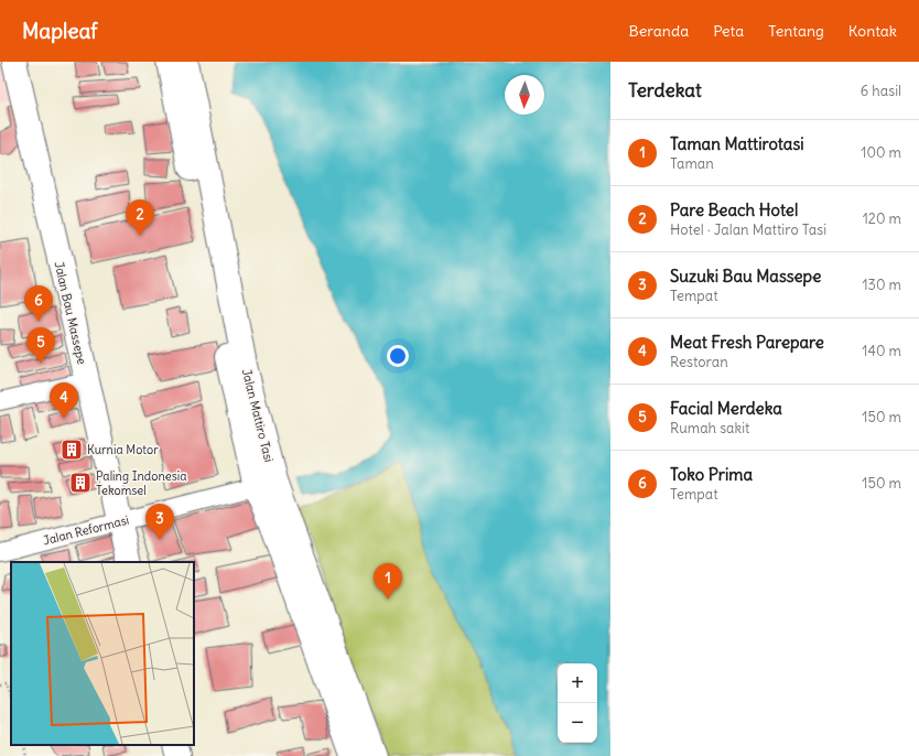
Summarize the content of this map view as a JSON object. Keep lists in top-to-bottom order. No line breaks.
{"streets":{"main road":["Jalan Bau Massepe","Jalan Mattiro Tasi"],"street":["Jalan Reformasi"]},"crossings":[["Jalan Bau Massepe","Jalan Reformasi"],["Jalan Mattiro Tasi","Jalan Reformasi"]],"places":{"building":["Kurnia Motor","Paling Indonesia Tekomsel"]},"north":"bottom","page":{"header":"Mapleaf","nav":["Beranda","Peta","Tentang","Kontak"],"heading":["Terdekat","6 hasil"],"list":[{"mark":"1","name":"Taman Mattirotasi","note":"Taman","value":"100 m"},{"mark":"2","name":"Pare Beach Hotel","note":"Hotel · Jalan Mattiro Tasi","value":"120 m"},{"mark":"3","name":"Suzuki Bau Massepe","note":"Tempat","value":"130 m"},{"mark":"4","name":"Meat Fresh Parepare","note":"Restoran","value":"140 m"},{"mark":"5","name":"Facial Merdeka","note":"Rumah sakit","value":"150 m"},{"mark":"6","name":"Toko Prima","note":"Tempat","value":"150 m"}],"pins":["2","6","5","4","3","1"],"map_buttons":["+","−"]}}
